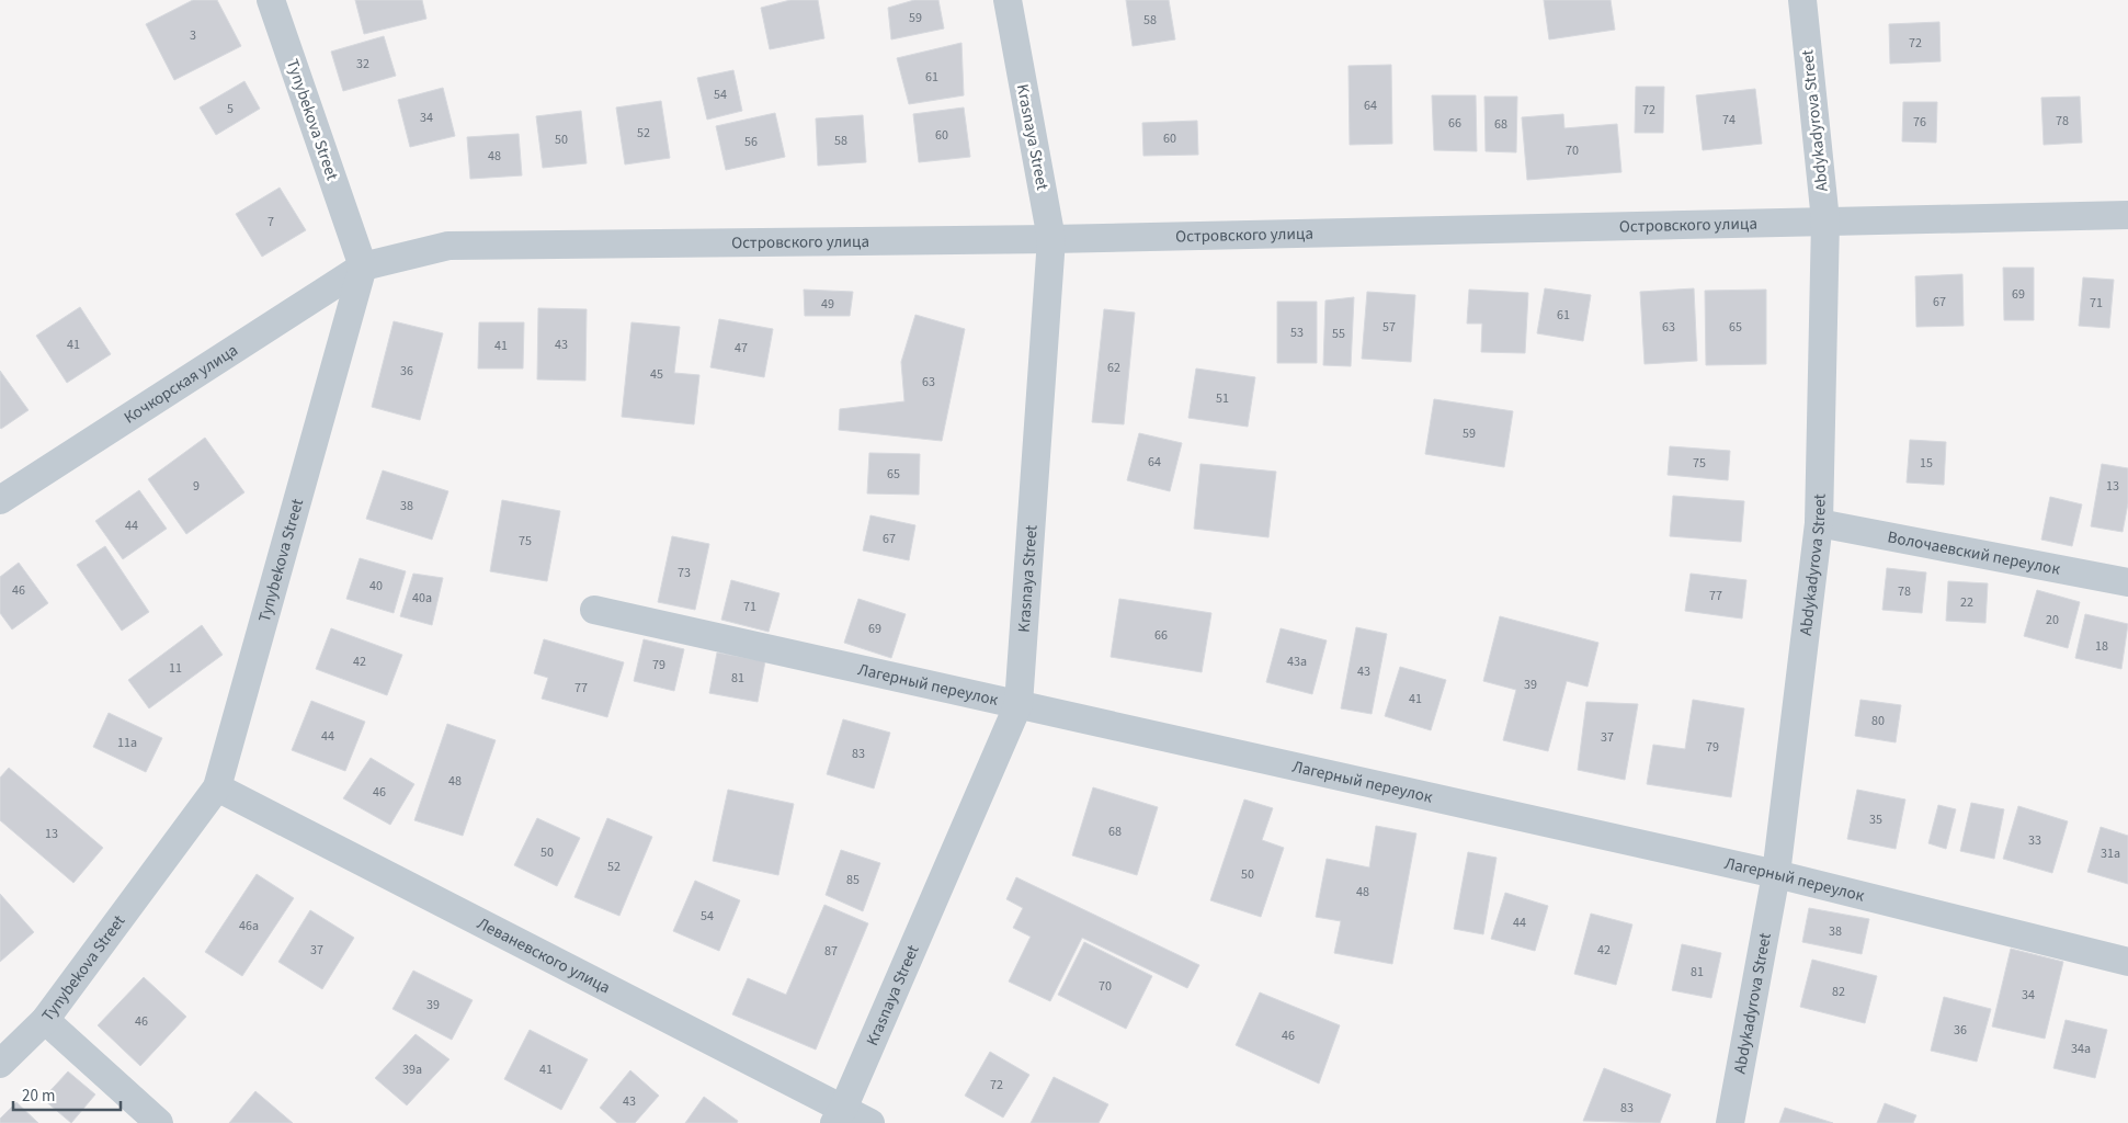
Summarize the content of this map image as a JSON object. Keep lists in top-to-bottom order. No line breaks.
{"streets":{"street":["Tynybekova Street","Abdykadyrova Street","Krasnaya Street","Островского улица","Кочкорская улица","Волочаевский переулок","Лагерный переулок","Леваневского улица"]},"crossings":[["Tynybekova Street","Островского улица"],["Tynybekova Street","Кочкорская улица"],["Tynybekova Street","Леваневского улица"],["Abdykadyrova Street","Островского улица"],["Abdykadyrova Street","Волочаевский переулок"],["Abdykadyrova Street","Лагерный переулок"],["Krasnaya Street","Островского улица"],["Krasnaya Street","Лагерный переулок"],["Krasnaya Street","Леваневского улица"],["Островского улица","Кочкорская улица"]],"house_numbers":["59","58","3","72","32","61","54","64","5","72","34","74","78","76","66","68","52","60","60","50","58","56","70","48","7","69","67","71","49","61","57","63","65","53","55","41","43","41","47","62","36","45","63","51","59","64","75","15","65","9","13","38","44","67","75","73","40","46","78","77","40a","22","71","20","69","66","18","42","43a","79","11","43","81","39","77","41","80","44","37","11a","79","83","48","46","35","68","13","33","50","31a","52","50","85","48","54","44","46a","38","37","42","87","81","70","82","34","39","46","36","46","34a","39a","41","72","43","83"],"scale_bar":"20 m"}
